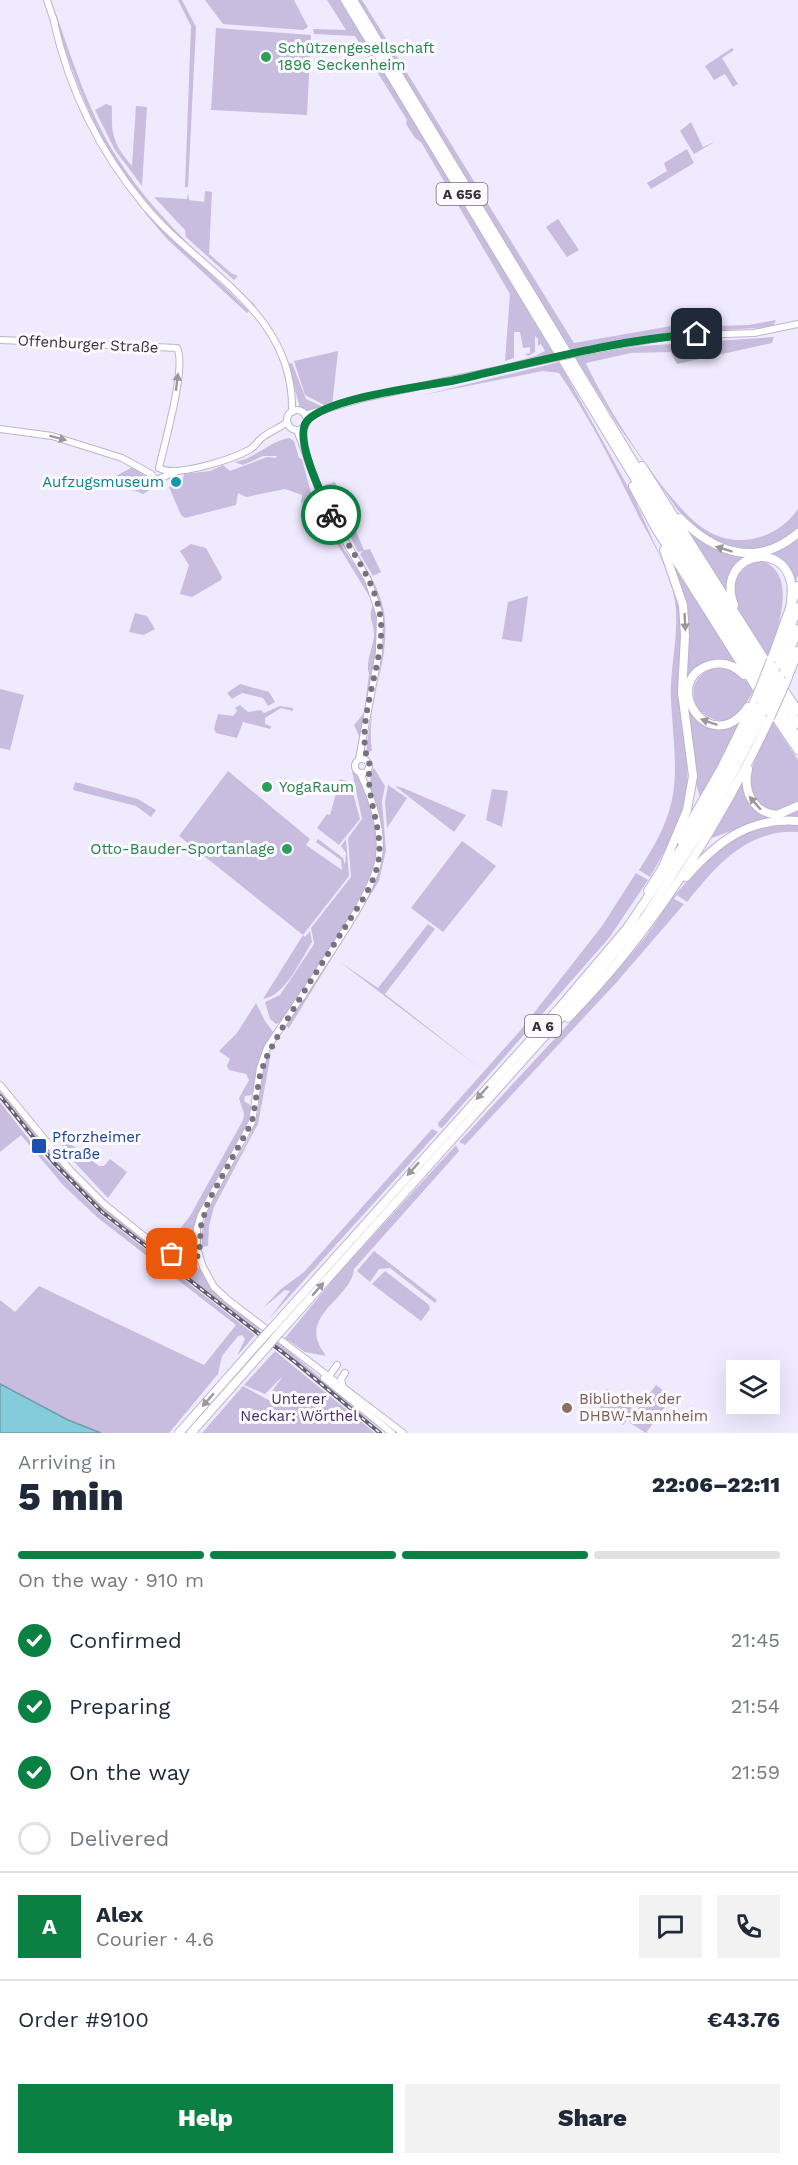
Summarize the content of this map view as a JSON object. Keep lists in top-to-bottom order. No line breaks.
{"streets":{"highway":["A 656","A 6"],"main road":["Offenburger Straße"]},"parks":["Unterer Neckar: Wörthel"],"places":{"other":["Schützengesellschaft 1896 Seckenheim","Aufzugsmuseum","YogaRaum","Otto-Bauder-Sportanlage","Bibliothek der DHBW-Mannheim"],"transit":["Pforzheimer Straße"]},"page":{"heading":["5 min","Arriving in","22:06–22:11"],"panel":["Alex","Courier · 4.6","Order #9100","€43.76"],"bar":"On the way · 910 m","list":[["Confirmed","21:45"],["Preparing","21:54"],["On the way","21:59"],"Delivered"],"round":"A","buttons":["Help","Share"]}}
